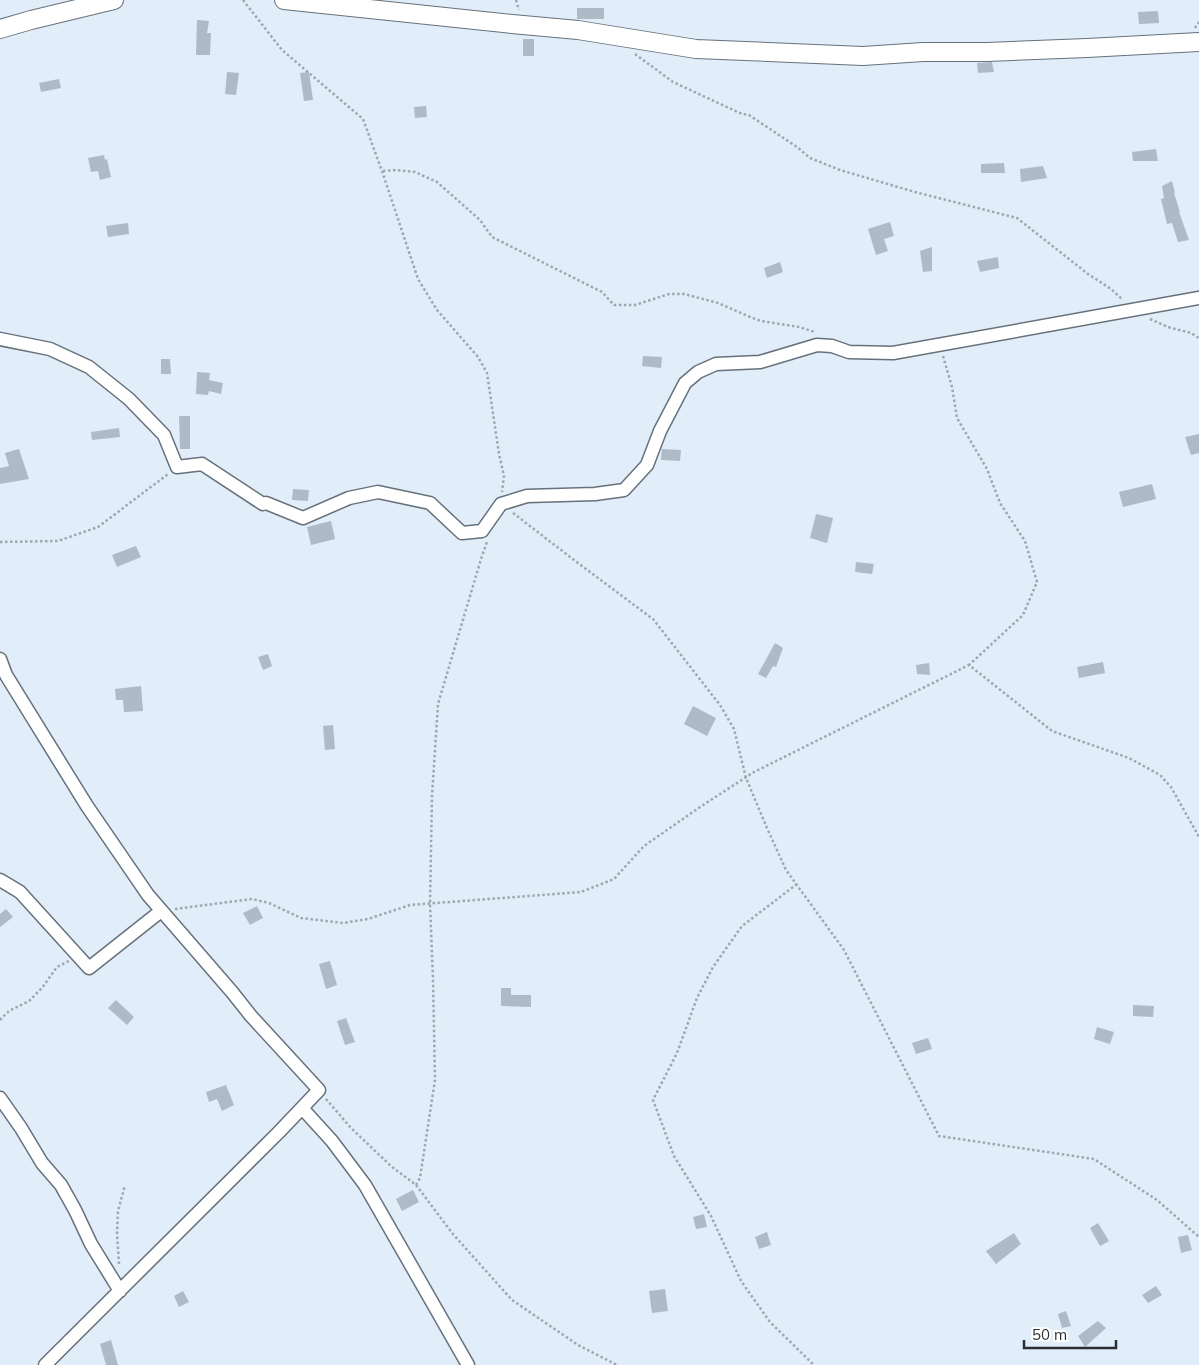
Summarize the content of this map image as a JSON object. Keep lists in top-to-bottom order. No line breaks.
{"scale_bar":"50 m"}
